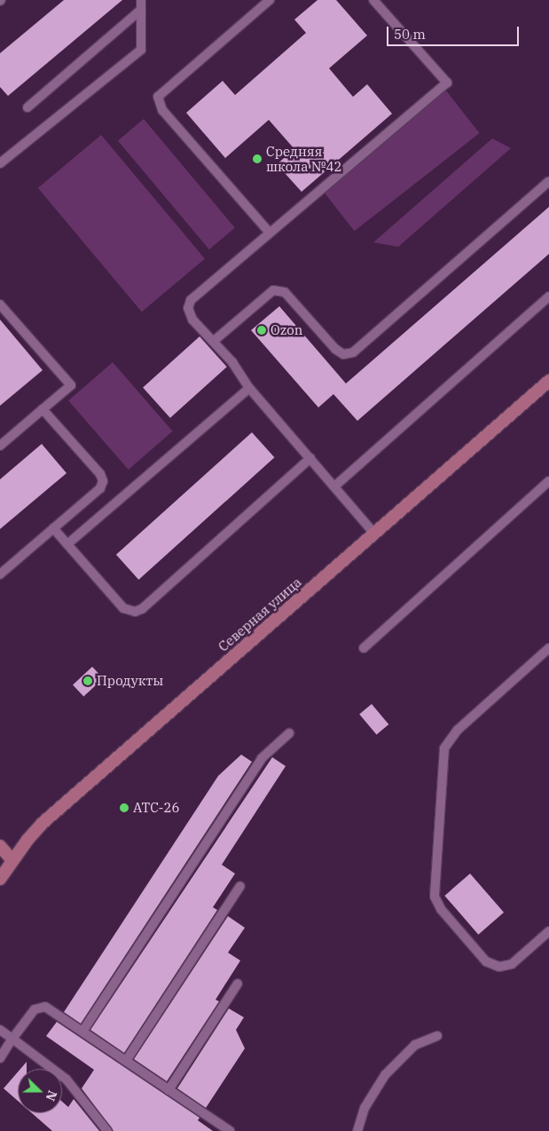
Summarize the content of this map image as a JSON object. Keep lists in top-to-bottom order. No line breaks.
{"streets":{"main road":["Северная улица"]},"places":["Средняя школа №42","Ozon","Продукты","АТС-26"],"scale_bar":"50 m","north":"right"}
